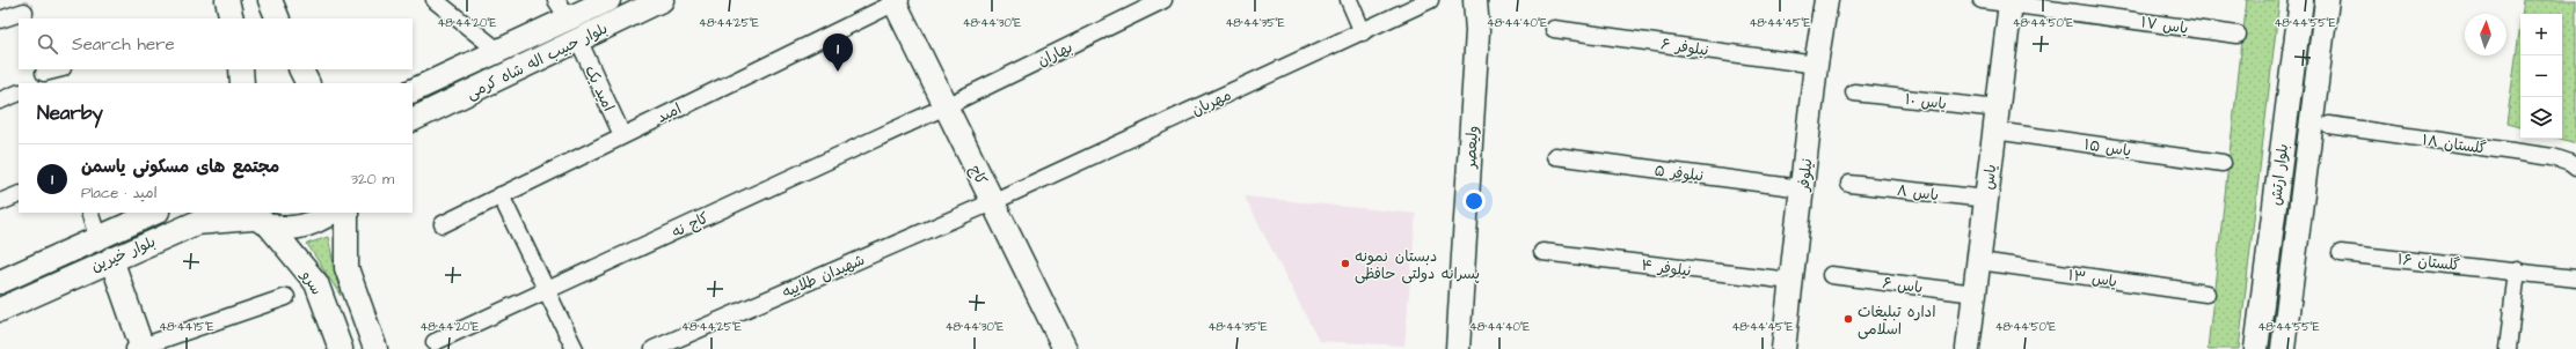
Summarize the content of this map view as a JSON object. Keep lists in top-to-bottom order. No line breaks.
{"streets":{"main road":["بلوار حبیب اله شاه کرمی","ولیعصر","کاج","نیلوفر","بلوار ارتش","یاس","بلوار خیرین","سرو"],"street":["یاس ۱۷","نیلوفر ۶","بهاران","امید یک","یاس ۱۰","مهربان","امید","گلستان ۱۸","یاس ۱۵","نیلوفر ۵","یاس ۸","کاج نه","گلستان ۱۶","نیلوفر ۴","شهیدان طلاییه","یاس ۱۳","یاس ۶"]},"crossings":[["یاس ۱۷","یاس"],["نیلوفر ۶","نیلوفر"],["بهاران","کاج"],["بهاران","کاج نه"],["بلوار حبیب اله شاه کرمی","امید یک"],["امید یک","امید"],["یاس ۱۰","یاس ۱۵"],["یاس ۱۰","یاس"],["مهربان","کاج"],["مهربان","شهیدان طلاییه"],["امید","کاج"],["یاس ۱۵","یاس"],["نیلوفر ۵","نیلوفر"],["کاج","کاج نه"],["کاج","شهیدان طلاییه"],["نیلوفر","نیلوفر ۴"],["یاس","یاس ۸"],["یاس","یاس ۱۳"],["یاس","یاس ۶"],["بلوار خیرین","سرو"]],"places":["دبستان نمونه پسرانه دولتی حافظی","اداره تبلیغات اسلامی"],"north":"top","page":{"map_buttons":["+","−"],"search":"Search here","pins":"1","heading":"Nearby","list":[{"mark":"1","name":"مجتمع های مسکونی یاسمن","note":"Place · امید","value":"320 m"}]},"coordinates":["48°44'20\"E","48°44'25\"E","48°44'30\"E","48°44'35\"E","48°44'40\"E","48°44'45\"E","48°44'50\"E","48°44'55\"E","48°44'15\"E"]}
